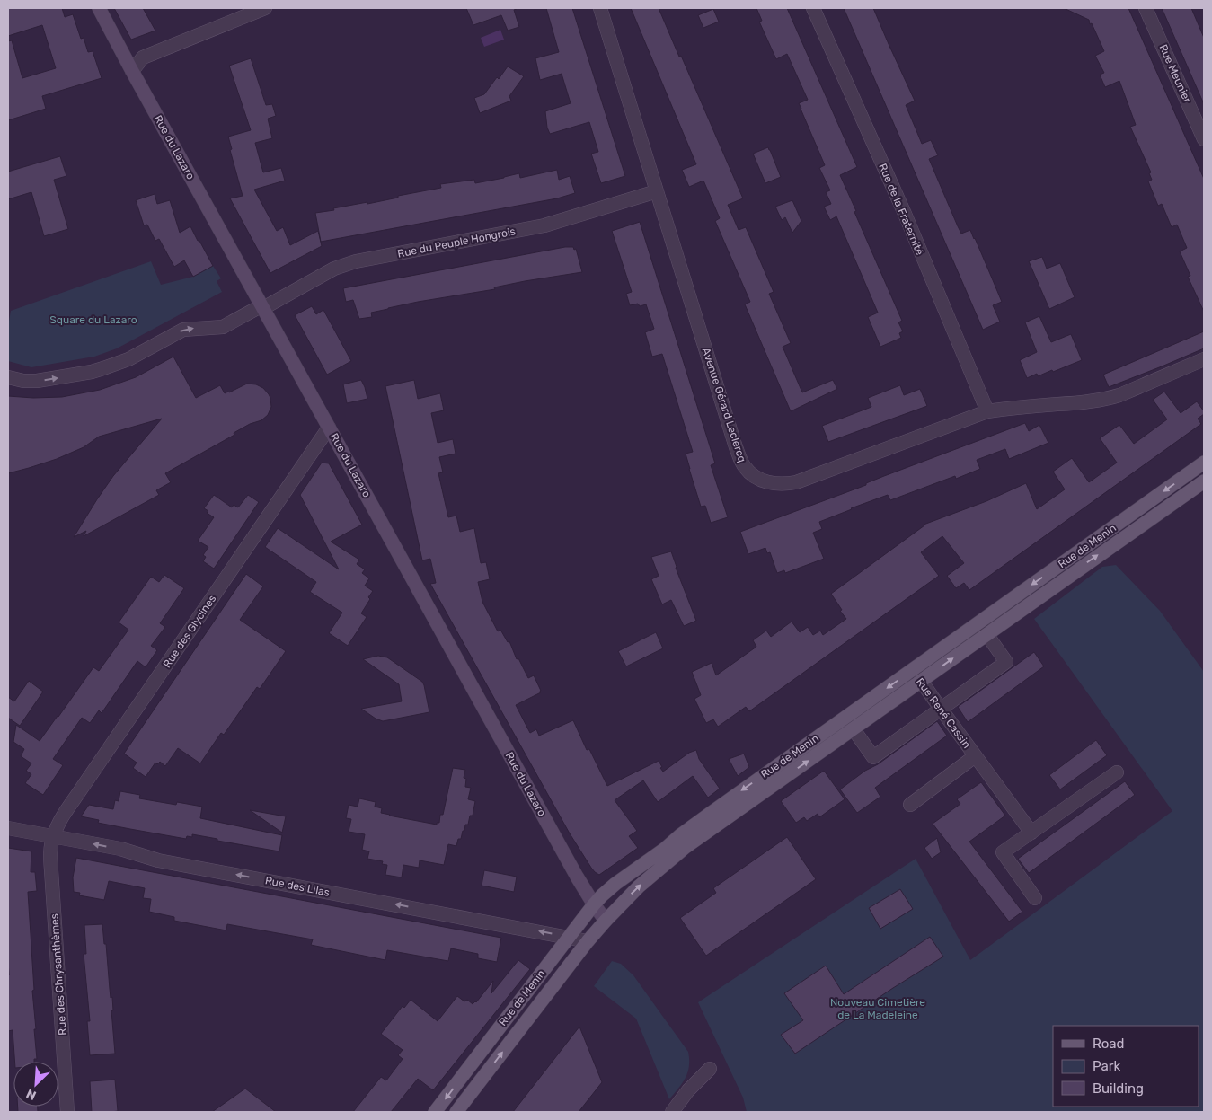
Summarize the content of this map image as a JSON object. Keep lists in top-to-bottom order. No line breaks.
{"streets":{"main road":["Rue de Menin"],"street":["Rue Meunier","Rue du Lazaro","Rue de la Fraternité","Rue du Peuple Hongrois","Avenue Gérard Leclercq","Rue des Glycines","Rue René Cassin","Rue des Lilas","Rue des Chrysanthèmes"]},"crossings":[["Rue du Lazaro","Rue du Peuple Hongrois"],["Rue du Lazaro","Rue de Menin"],["Rue du Lazaro","Rue des Glycines"],["Rue de la Fraternité","Avenue Gérard Leclercq"],["Rue du Peuple Hongrois","Avenue Gérard Leclercq"],["Rue de Menin","Rue René Cassin"],["Rue de Menin","Rue des Lilas"],["Rue des Glycines","Rue des Lilas"],["Rue des Glycines","Rue des Chrysanthèmes"],["Rue des Lilas","Rue des Chrysanthèmes"]],"one_way":["Rue du Peuple Hongrois","Rue des Lilas"],"parks":["Square du Lazaro","Nouveau Cimetière de La Madeleine"],"legend":["Road","Park","Building"],"north":"bottom left"}
